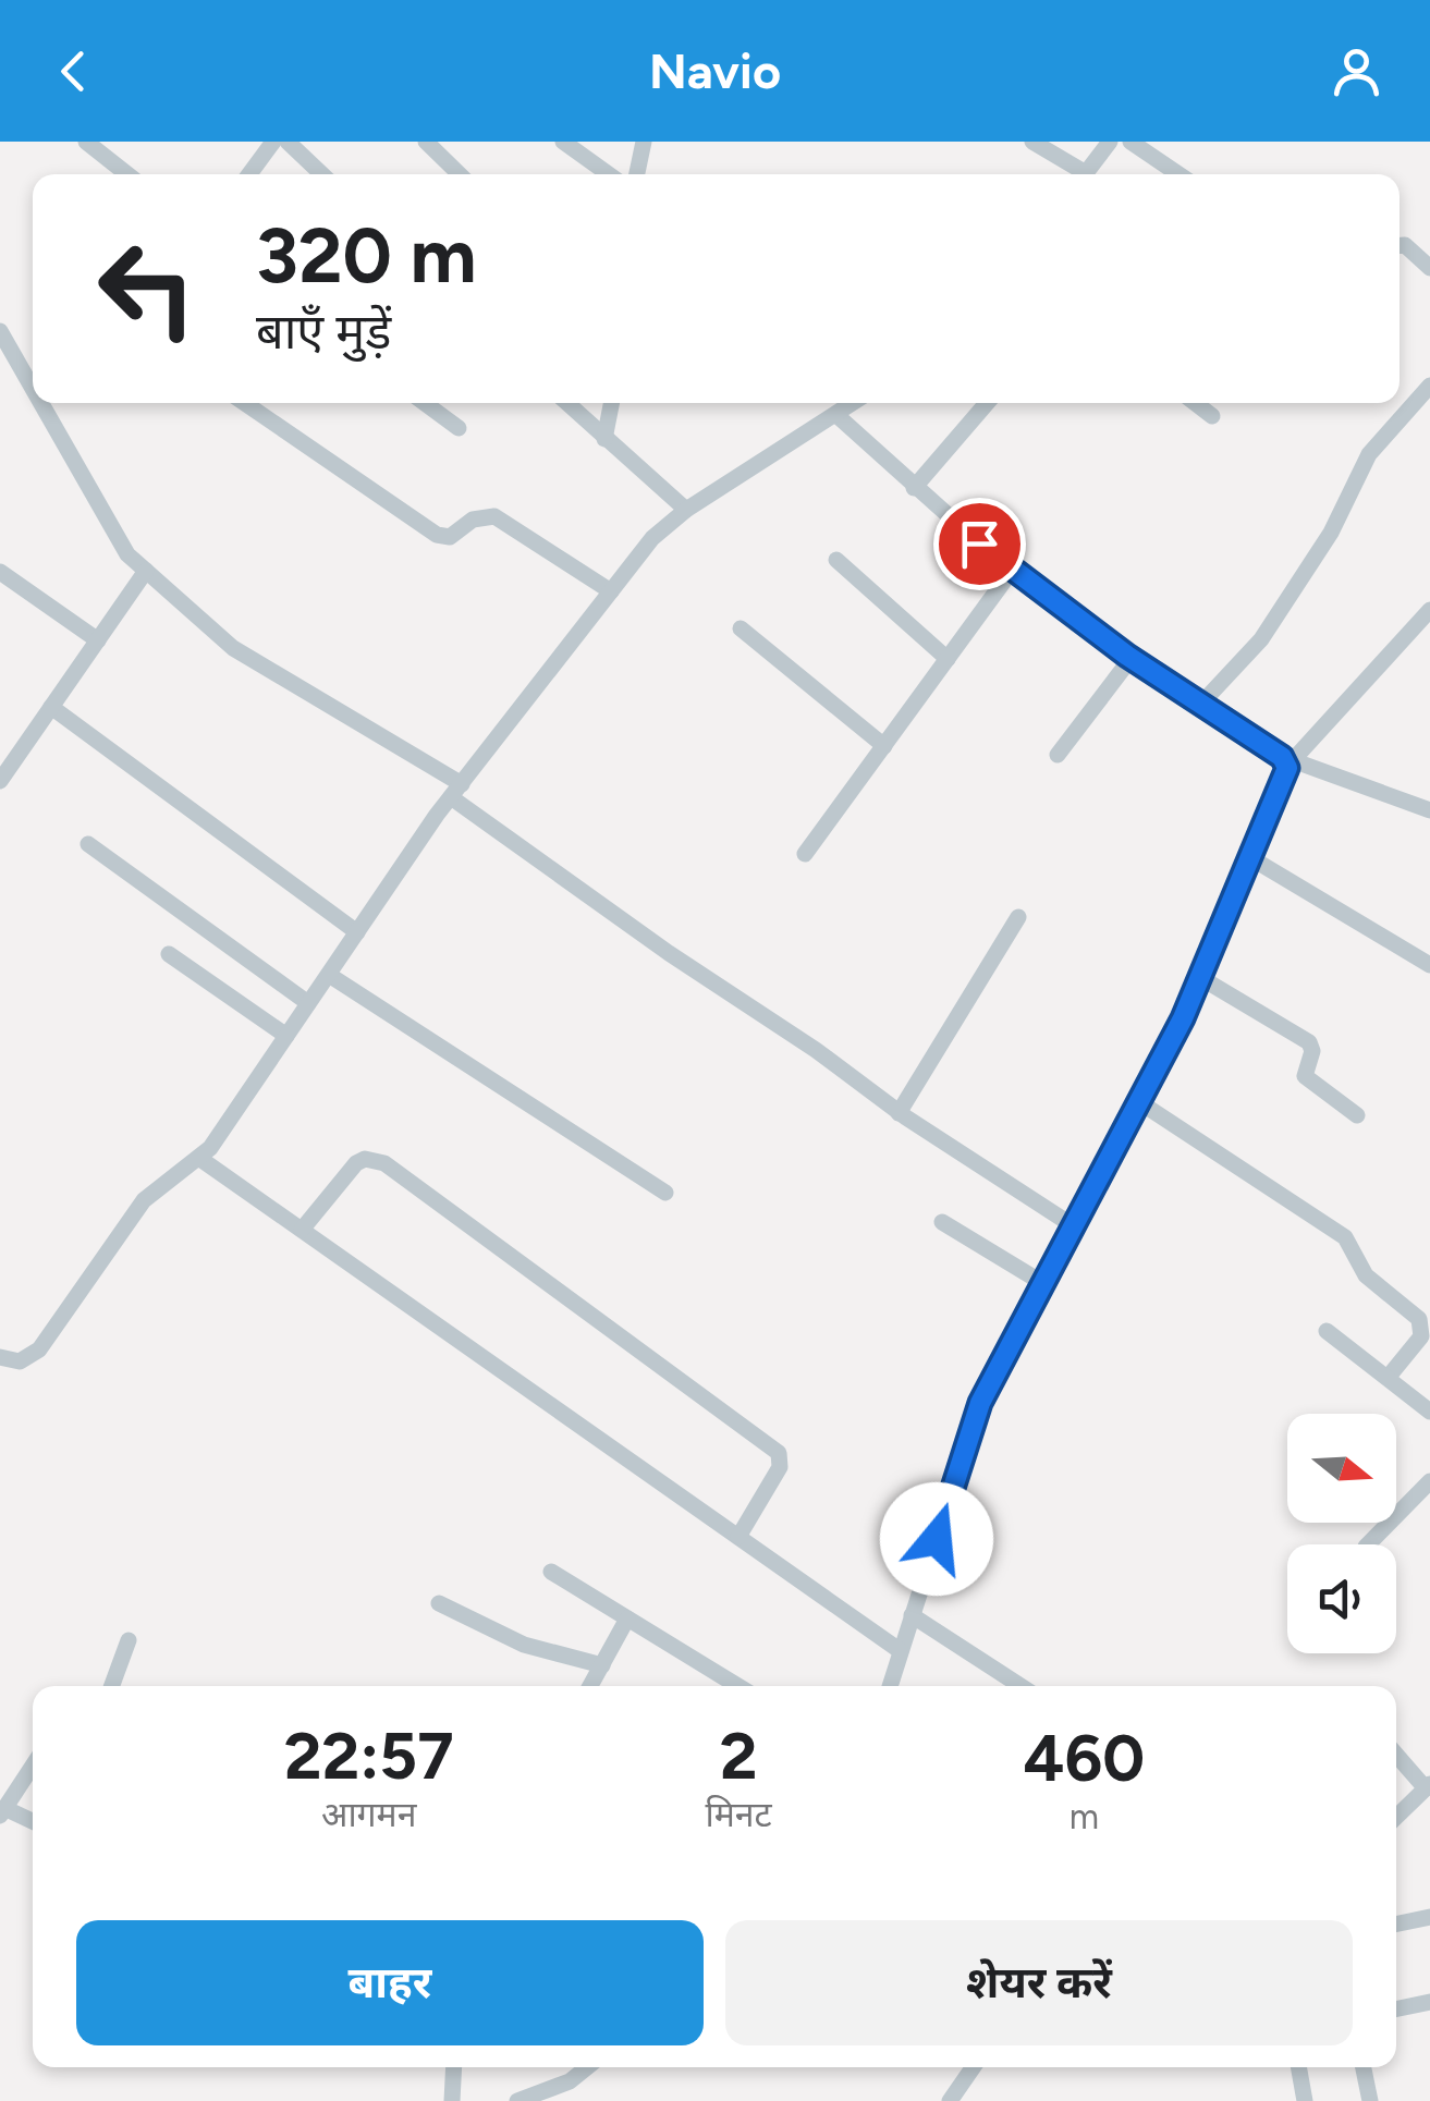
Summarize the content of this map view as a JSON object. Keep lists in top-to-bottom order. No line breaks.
{"north":"right","page":{"header":"Navio","turn":["320 m","बाएँ मुड़ें"],"eta":["22:57","आगमन","2","मिनट","460","m"],"buttons":["बाहर","शेयर करें"]}}
